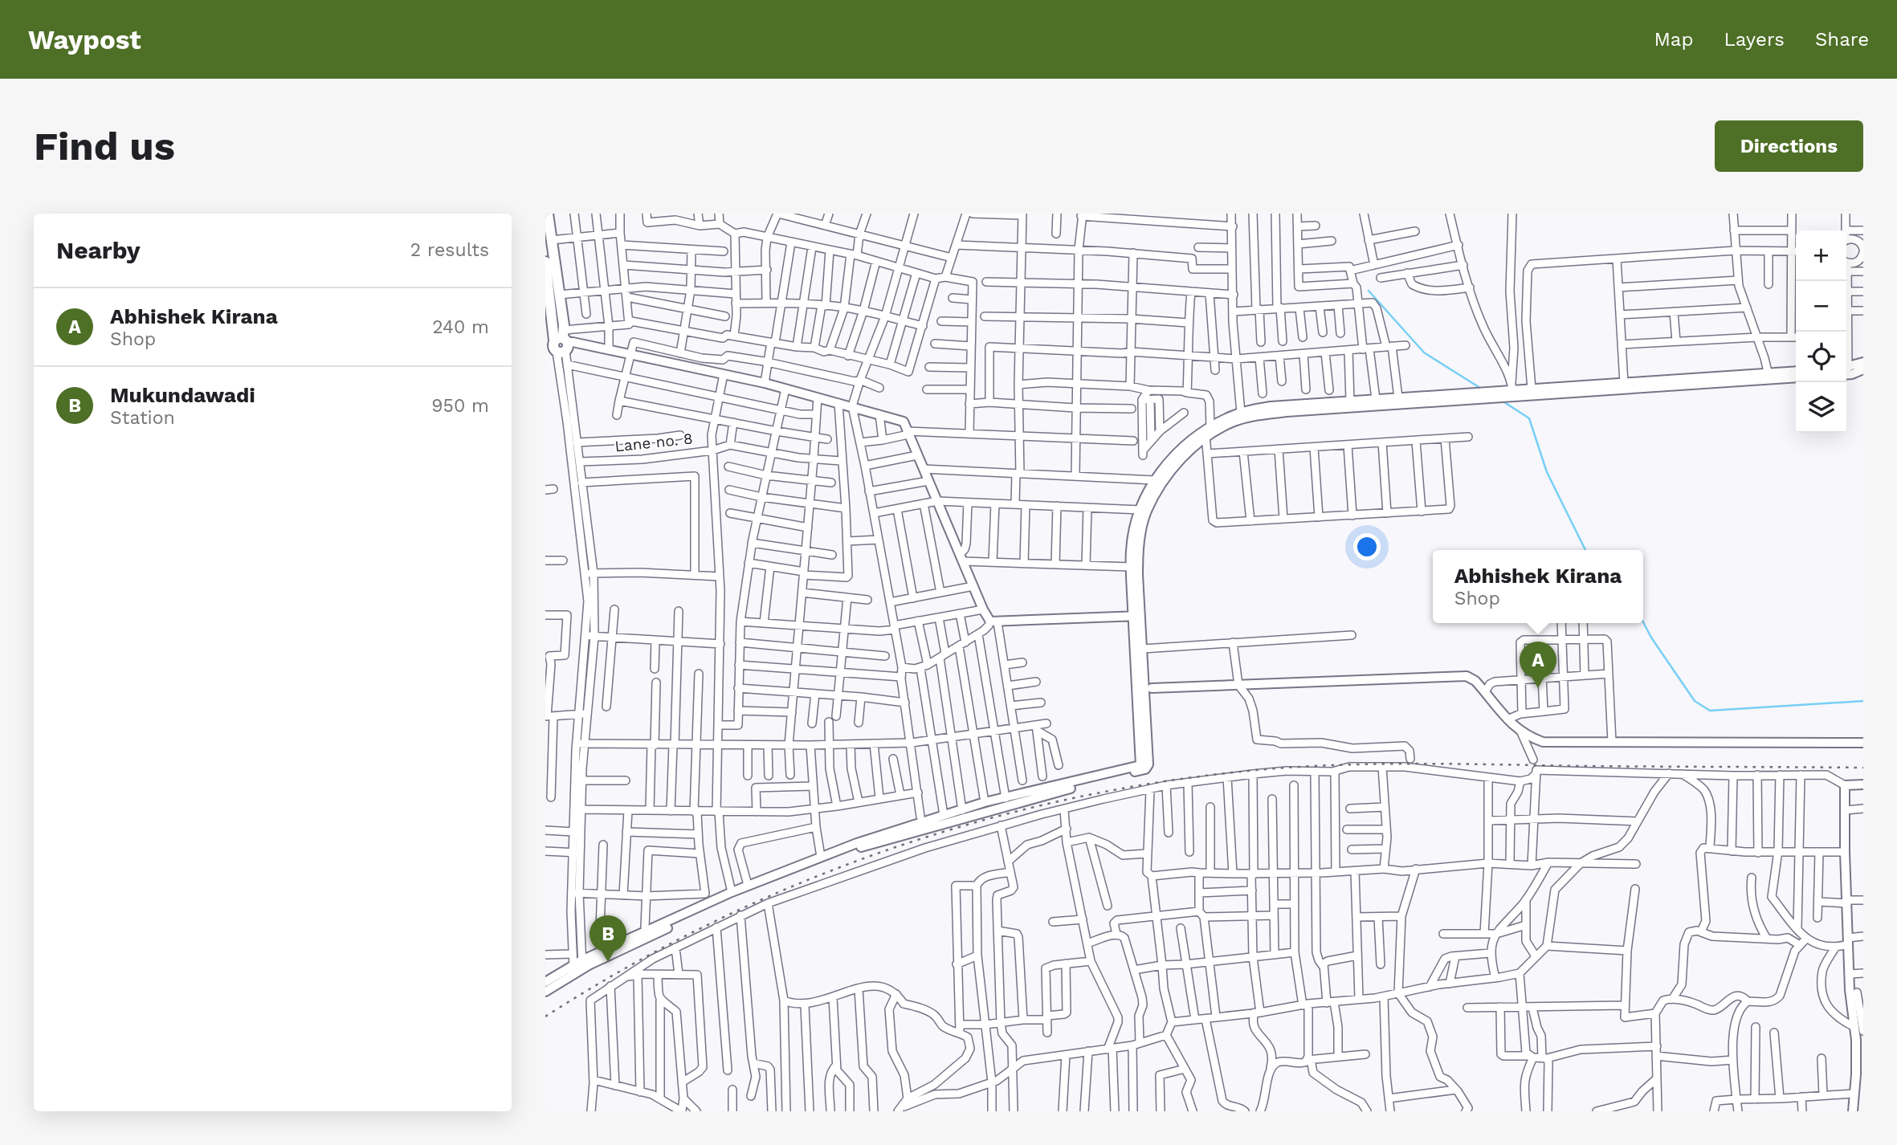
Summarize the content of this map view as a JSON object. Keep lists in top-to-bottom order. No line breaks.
{"streets":{"street":["Lane no. 8"]},"page":{"header":"Waypost","nav":["Map","Layers","Share"],"buttons":"Directions","title":"Find us","heading":["Nearby","2 results"],"map_buttons":["+","−"],"list":[{"mark":"A","name":"Abhishek Kirana","note":"Shop","value":"240 m"},{"mark":"B","name":"Mukundawadi","note":"Station","value":"950 m"}],"popup":["Abhishek Kirana","Shop"],"pins":["A","B"]}}
